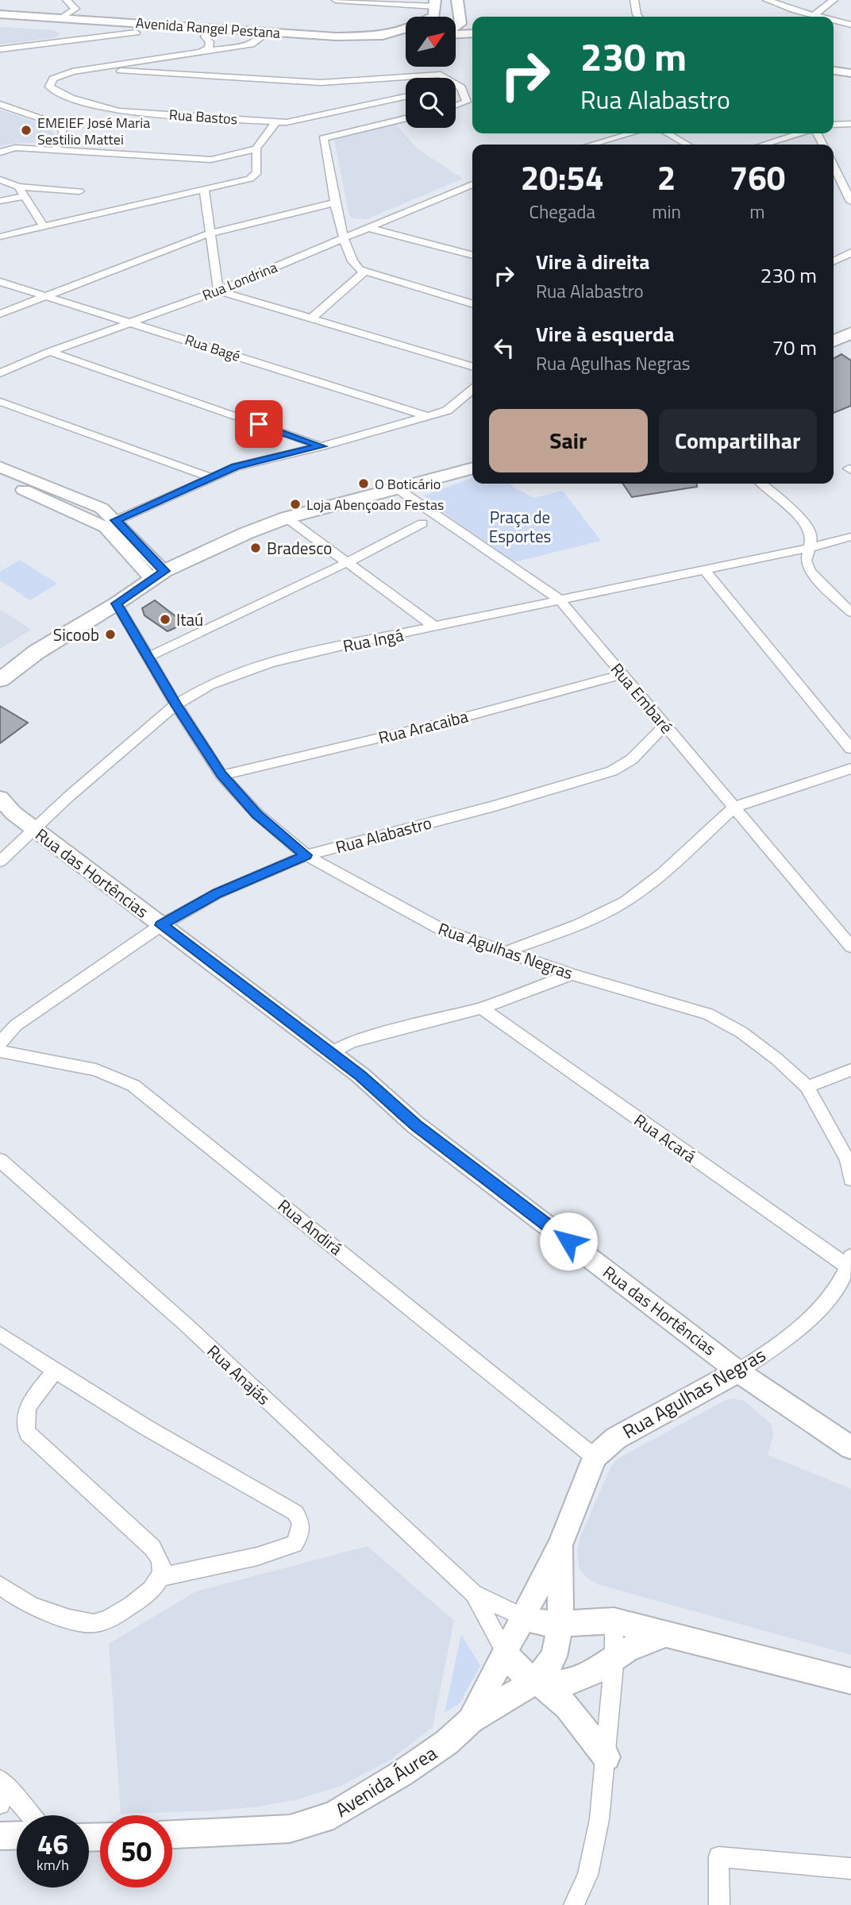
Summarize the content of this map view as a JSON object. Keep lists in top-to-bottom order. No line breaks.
{"streets":{"main road":["Avenida Rangel Pestana","Rua das Hortências","Rua Agulhas Negras","Avenida Áurea"],"street":["Rua Bastos","Rua Londrina","Rua Bagé","Rua Ingá","Rua Embaré","Rua Aracaiba","Rua Alabastro","Rua Acará","Rua Andirá","Rua Anajás"]},"crossings":[["Avenida Rangel Pestana","Rua Bastos"],["Rua Londrina","Rua Bagé"],["Rua Ingá","Rua Embaré"],["Rua Ingá","Rua das Hortências"],["Rua Ingá","Rua Agulhas Negras"],["Rua Embaré","Rua Aracaiba"],["Rua Embaré","Rua Alabastro"],["Rua Aracaiba","Rua Agulhas Negras"],["Rua Alabastro","Rua das Hortências"],["Rua Alabastro","Rua Agulhas Negras"],["Rua das Hortências","Rua Agulhas Negras"],["Rua Agulhas Negras","Rua Acará"],["Rua Agulhas Negras","Rua Andirá"],["Rua Agulhas Negras","Rua Anajás"],["Rua Agulhas Negras","Avenida Áurea"],["Rua Anajás","Avenida Áurea"]],"parks":["Praça de Esportes"],"places":["EMEIEF José Maria Sestilio Mattei","O Boticário","Loja Abençoado Festas","Bradesco","Itaú","Sicoob"],"north":"top right","page":{"turn":["230 m","Rua Alabastro"],"eta":["20:54","Chegada","2","min","760","m"],"list":[{"name":"Vire à direita","note":"Rua Alabastro","value":"230 m"},{"name":"Vire à esquerda","note":"Rua Agulhas Negras","value":"70 m"}],"buttons":["Sair","Compartilhar"],"speed":"46 km/h","limit":"50"}}
